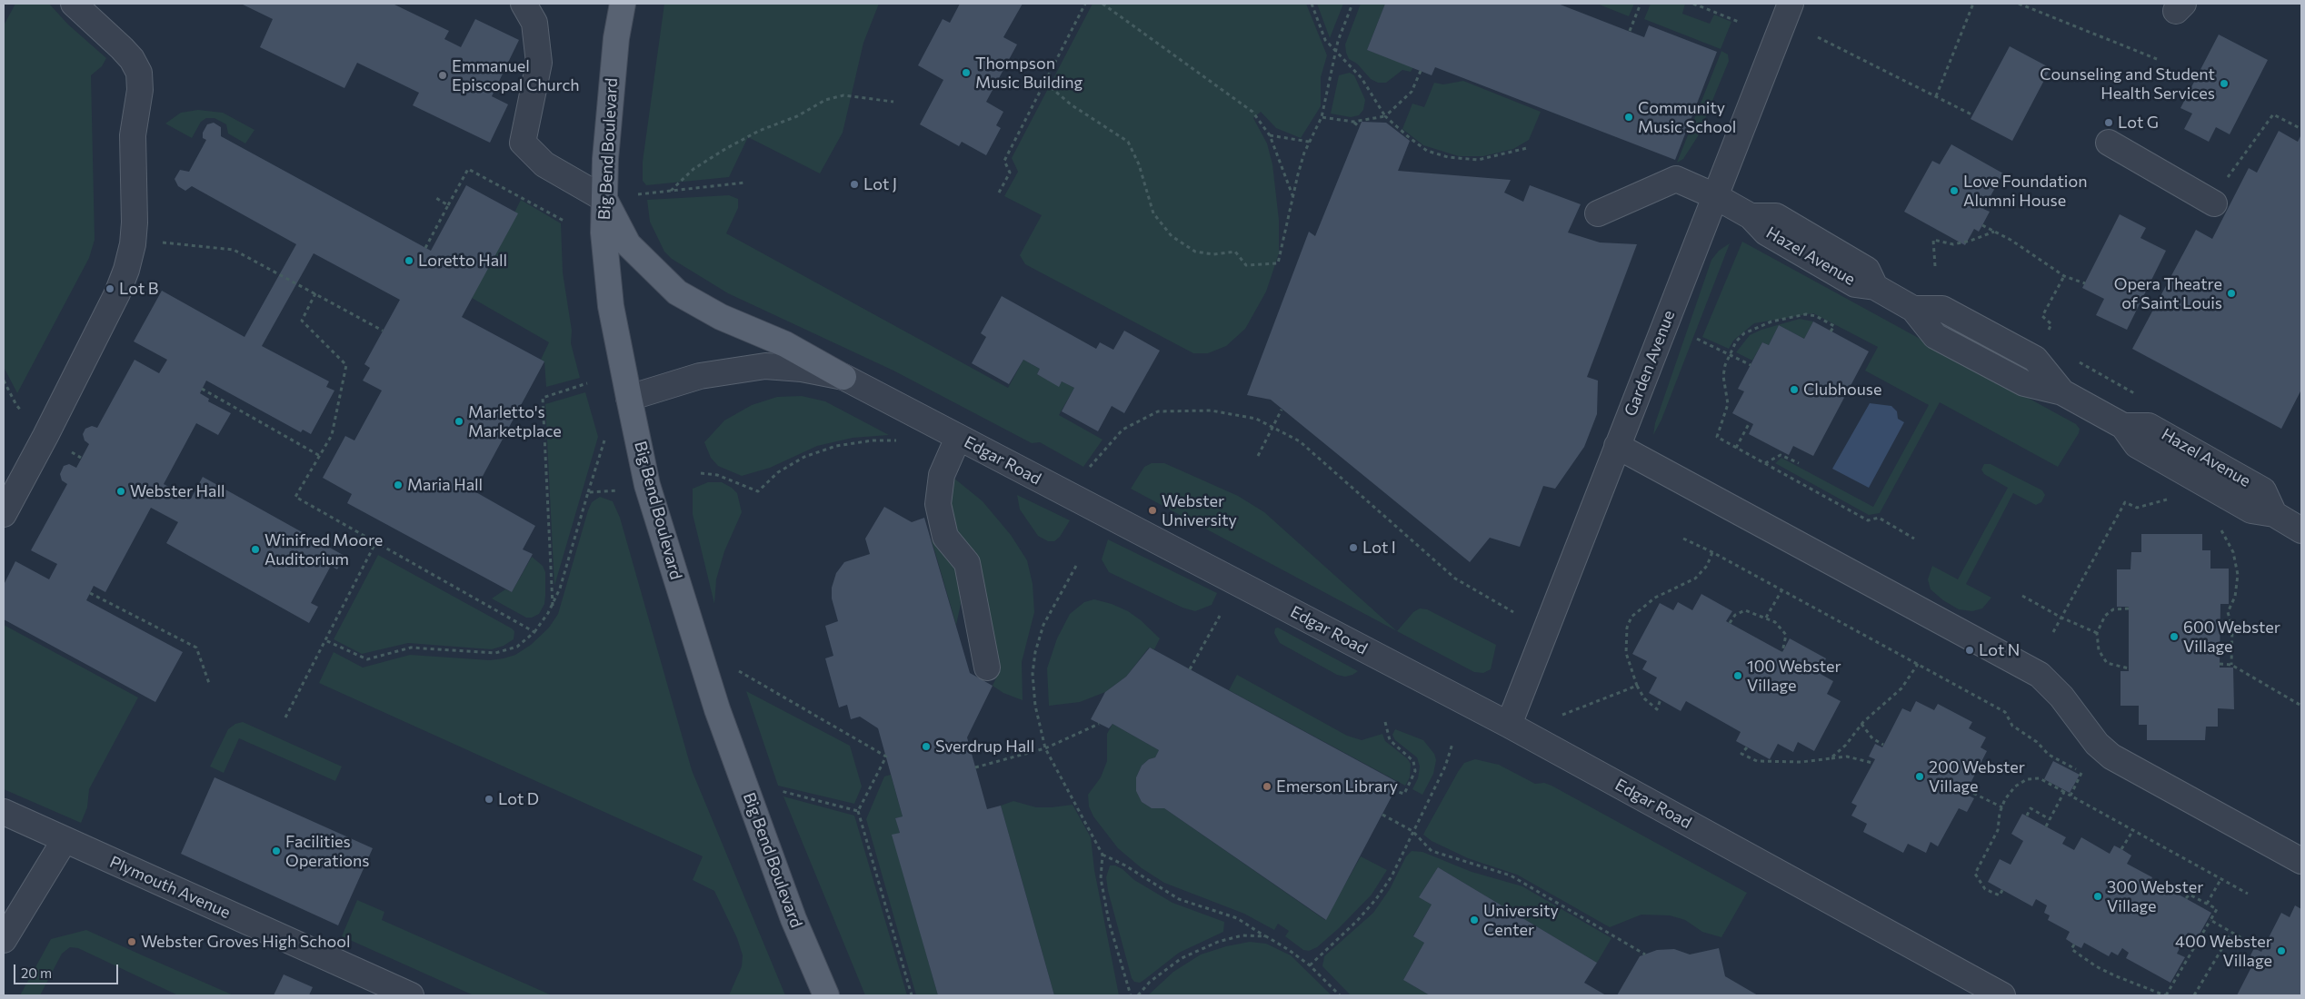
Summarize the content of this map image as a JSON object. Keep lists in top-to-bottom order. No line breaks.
{"streets":{"main road":["Big Bend Boulevard"],"street":["Hazel Avenue","Garden Avenue","Edgar Road","Plymouth Avenue"]},"crossings":[["Big Bend Boulevard","Edgar Road"],["Hazel Avenue","Garden Avenue"],["Garden Avenue","Edgar Road"]],"places":["Thompson Music Building","Emmanuel Episcopal Church","Counseling and Student Health Services","Community Music School","Lot G","Lot J","Love Foundation Alumni House","Loretto Hall","Lot B","Opera Theatre of Saint Louis","Clubhouse","Marletto's Marketplace","Maria Hall","Webster Hall","Webster University","Lot I","Winifred Moore Auditorium","600 Webster Village","Lot N","100 Webster Village","Sverdrup Hall","200 Webster Village","Emerson Library","Lot D","Facilities Operations","300 Webster Village","University Center","Webster Groves High School","400 Webster Village"],"scale_bar":"20 m"}
